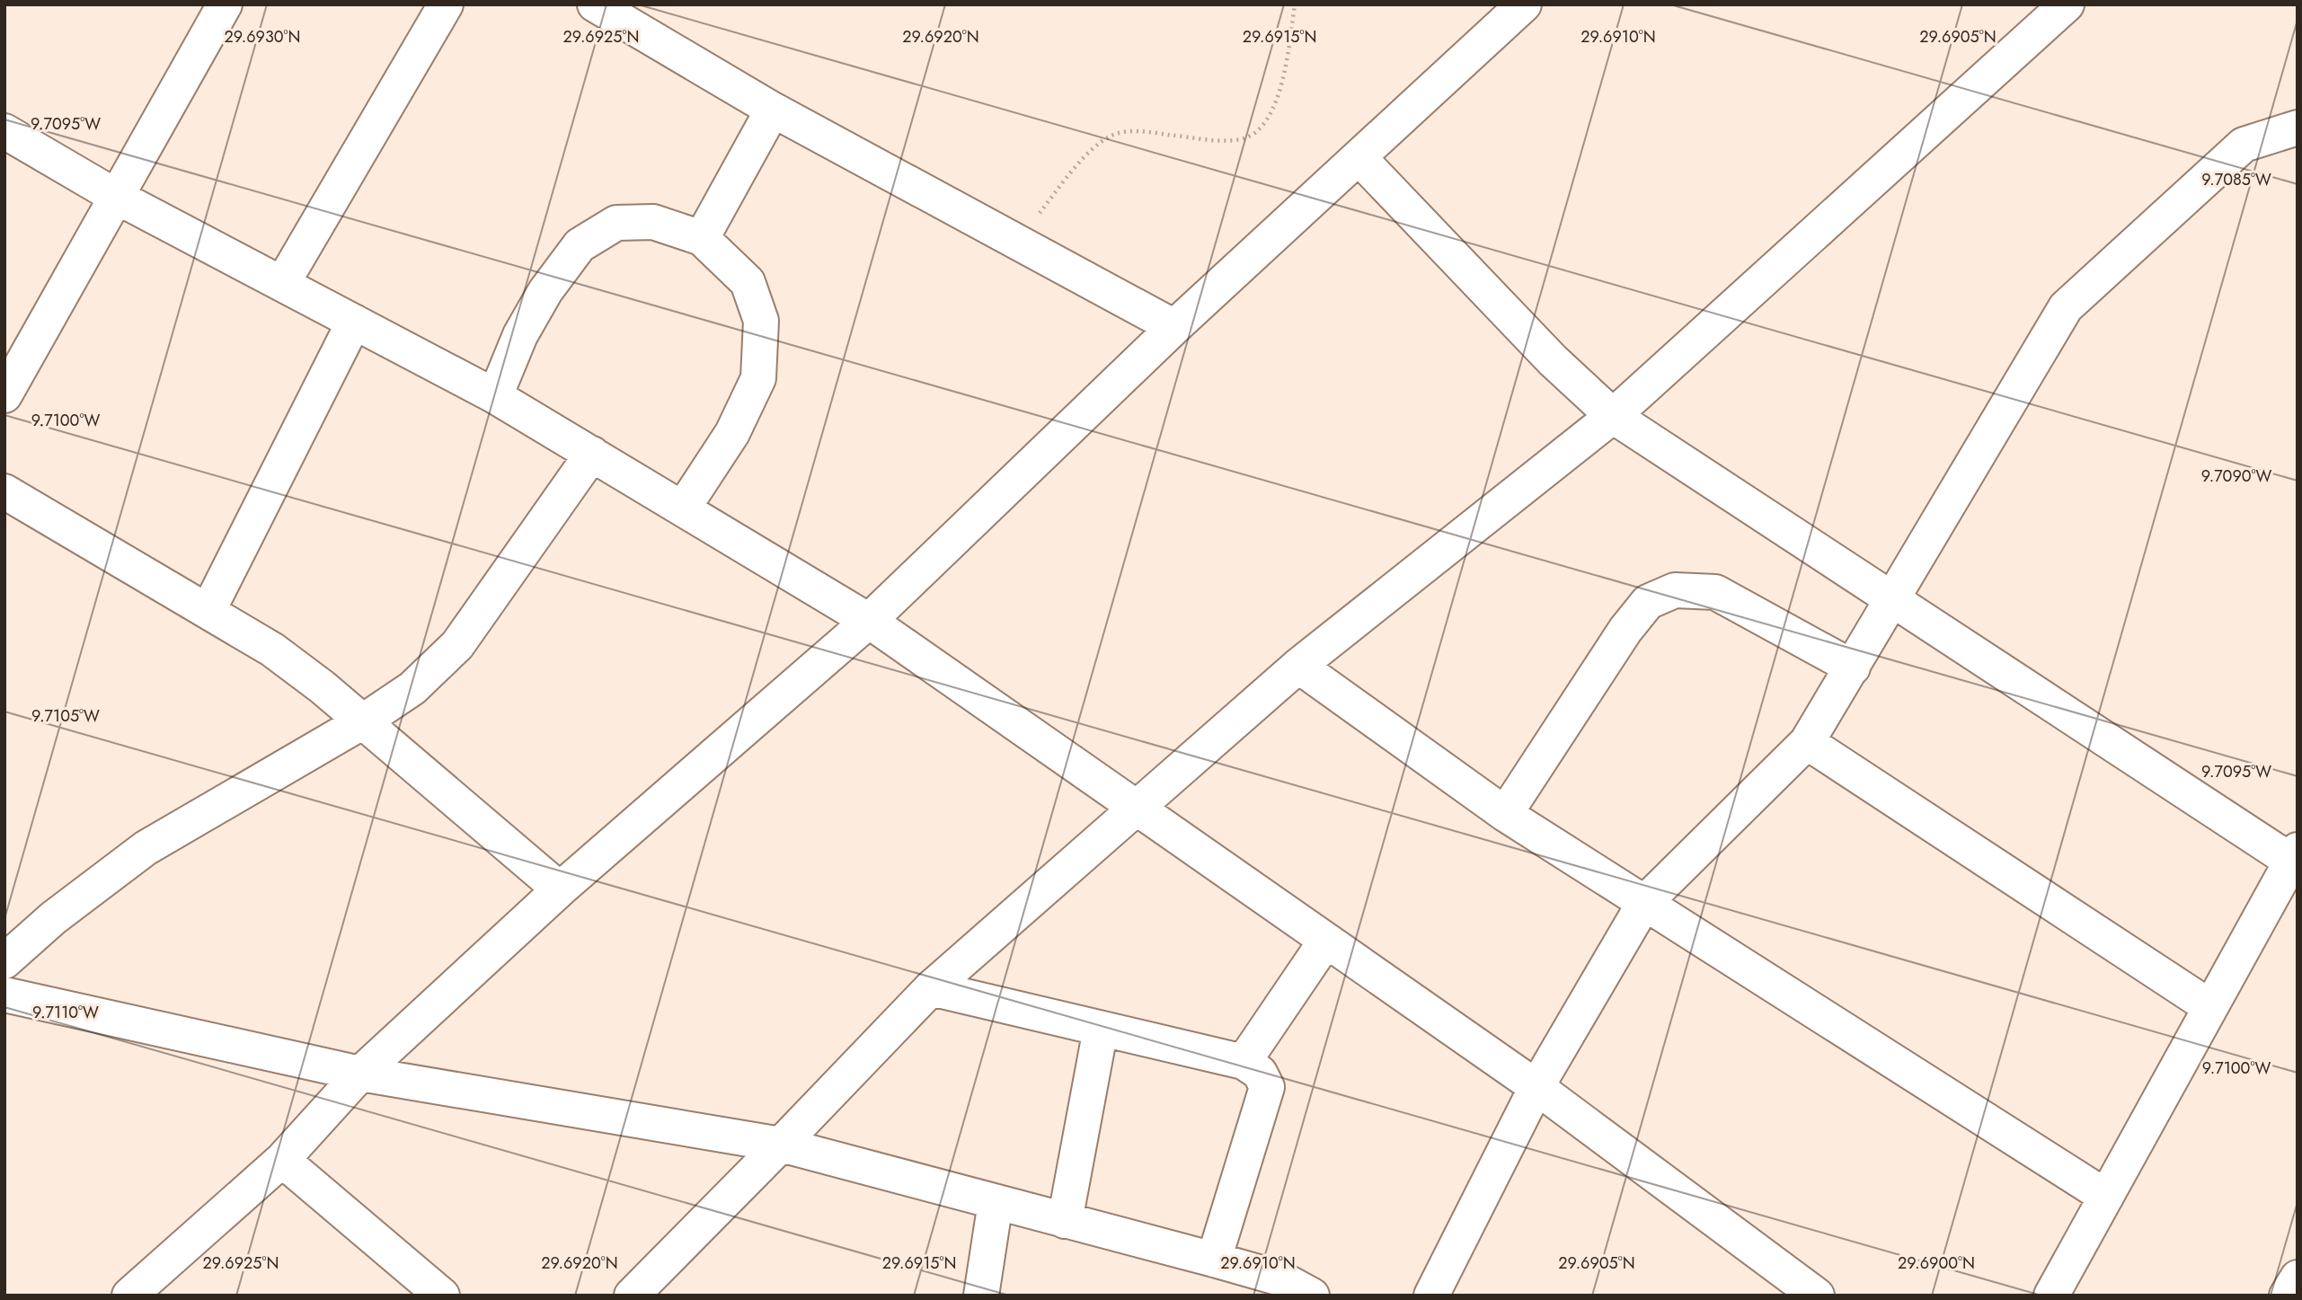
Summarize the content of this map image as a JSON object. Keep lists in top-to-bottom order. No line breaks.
{"coordinates":["29.6930°N","29.6925°N","29.6920°N","29.6915°N","29.6910°N","29.6905°N","9.7095°W","9.7085°W","9.7100°W","9.7090°W","9.7105°W","9.7110°W","29.6900°N"]}
